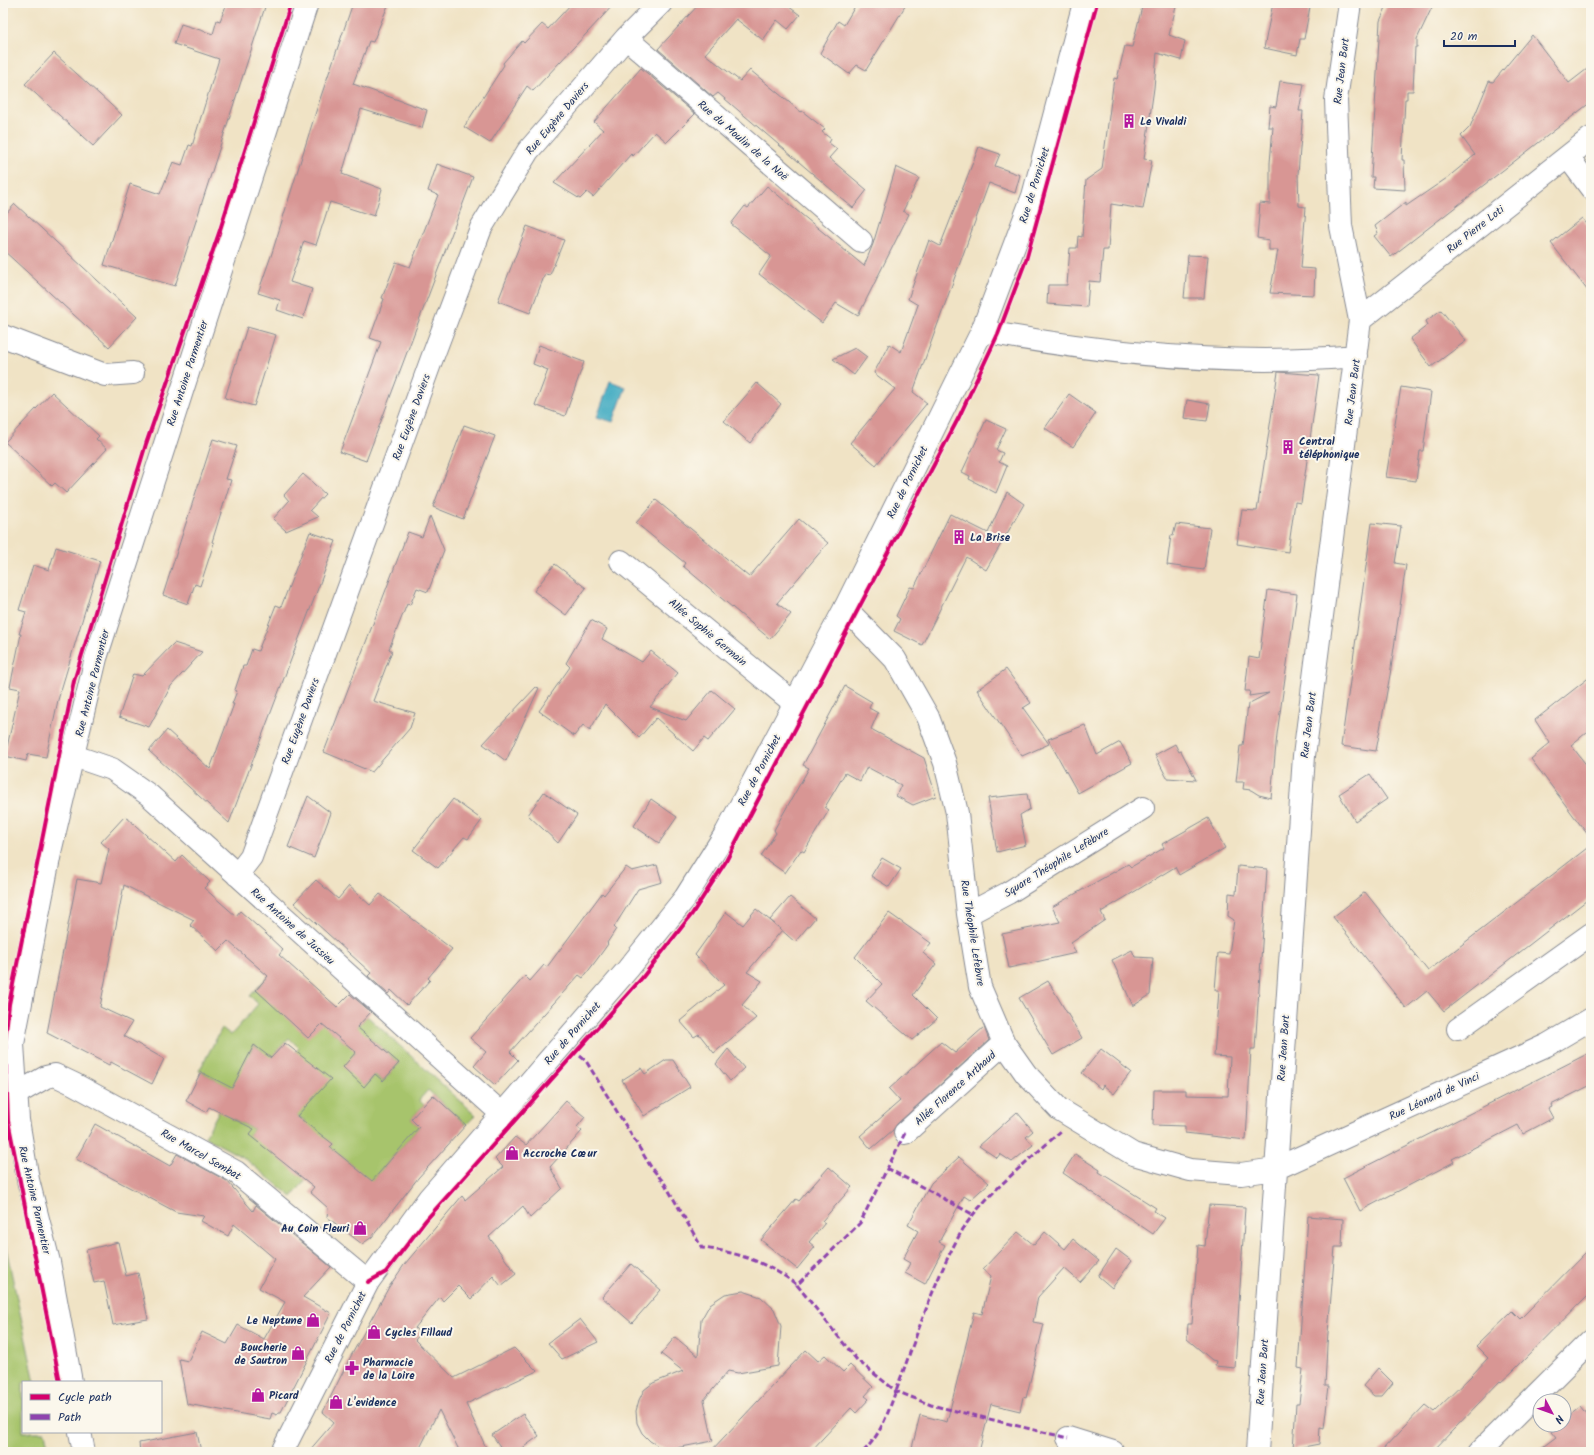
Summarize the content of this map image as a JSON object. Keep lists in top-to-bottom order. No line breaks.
{"streets":{"street":["Rue Jean Bart","Rue Eugène Daviers","Rue du Moulin de la Noë","Rue de Pornichet","Rue Pierre Loti","Rue Antoine Parmentier","Allée Sophie Germain","Square Théophile Lefèbvre","Rue Antoine de Jussieu","Rue Théophile Lefebvre","Allée Florence Arthaud","Rue Léonard de Vinci","Rue Marcel Sembat"]},"crossings":[["Rue Jean Bart","Rue Pierre Loti"],["Rue Jean Bart","Rue Théophile Lefebvre"],["Rue Jean Bart","Rue Léonard de Vinci"],["Rue Eugène Daviers","Rue du Moulin de la Noë"],["Rue Eugène Daviers","Rue Antoine de Jussieu"],["Rue de Pornichet","Allée Sophie Germain"],["Rue de Pornichet","Rue Antoine de Jussieu"],["Rue de Pornichet","Rue Théophile Lefebvre"],["Rue de Pornichet","Rue Marcel Sembat"],["Rue Antoine Parmentier","Rue Antoine de Jussieu"],["Rue Antoine Parmentier","Rue Marcel Sembat"],["Square Théophile Lefèbvre","Rue Théophile Lefebvre"],["Rue Théophile Lefebvre","Allée Florence Arthaud"],["Rue Théophile Lefebvre","Rue Léonard de Vinci"]],"places":{"building":["Le Vivaldi","Central téléphonique","La Brise"],"shop":["Accroche Cœur","Au Coin Fleuri","Le Neptune","Cycles Fillaud","Boucherie de Sautron","Picard","L'evidence"],"pharmacy":["Pharmacie de la Loire"]},"legend":["Cycle path","Path"],"scale_bar":"20 m","north":"bottom right"}
